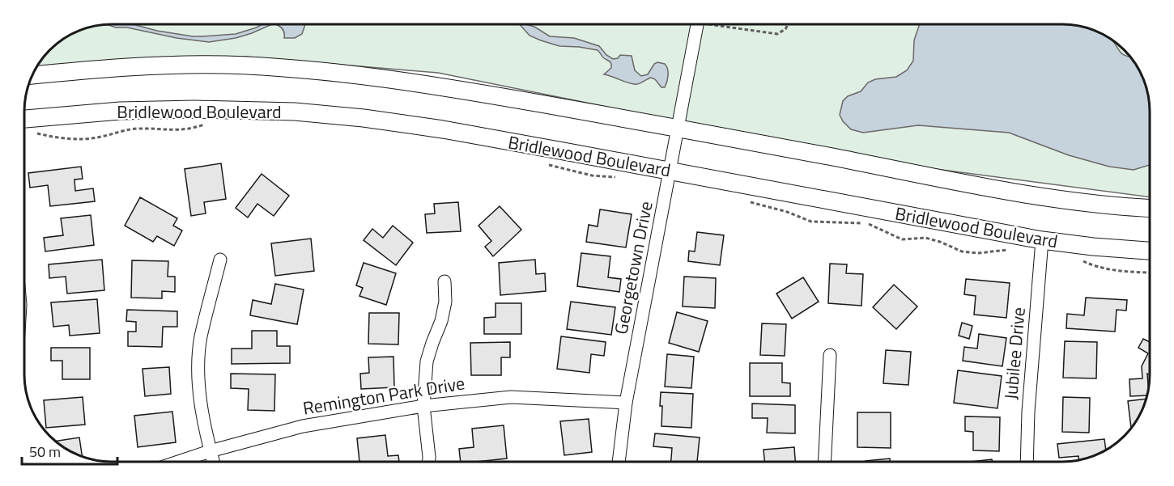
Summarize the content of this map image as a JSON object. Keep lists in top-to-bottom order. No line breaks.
{"streets":{"main road":["Bridlewood Boulevard"],"street":["Georgetown Drive","Jubilee Drive","Remington Park Drive"]},"crossings":[["Bridlewood Boulevard","Georgetown Drive"],["Bridlewood Boulevard","Jubilee Drive"],["Georgetown Drive","Remington Park Drive"]],"scale_bar":"50 m"}
